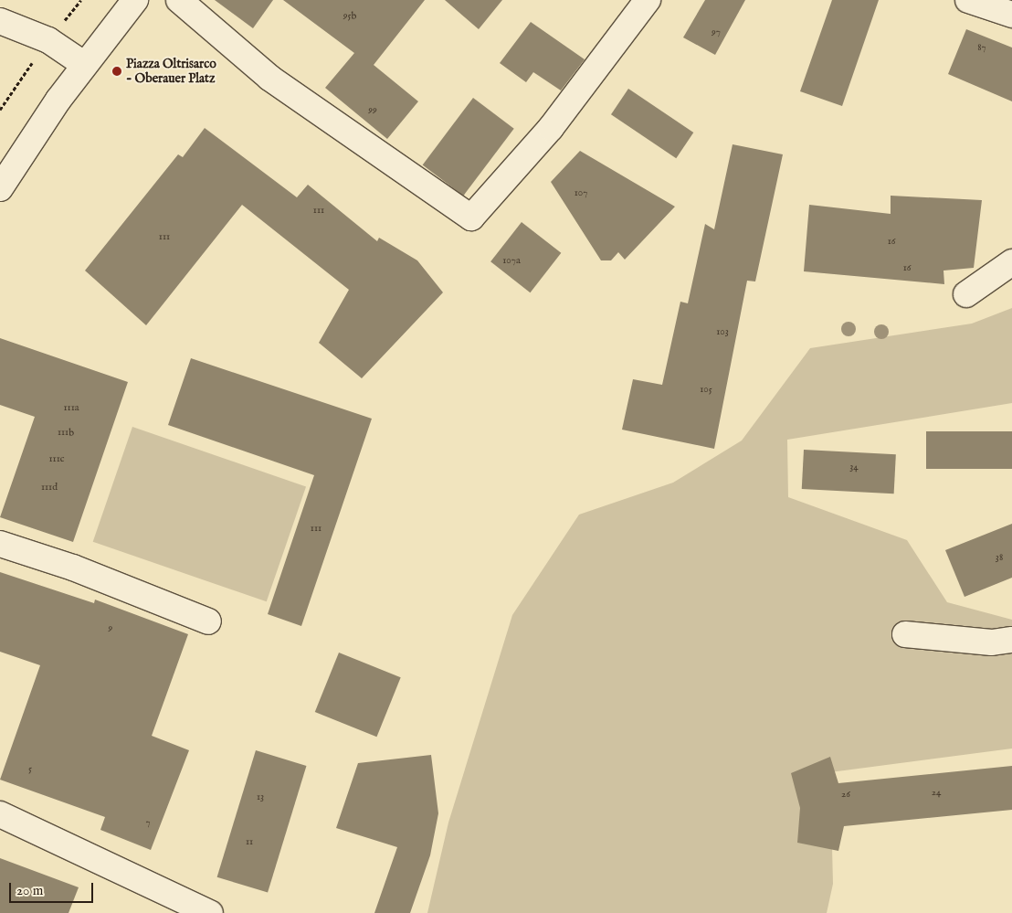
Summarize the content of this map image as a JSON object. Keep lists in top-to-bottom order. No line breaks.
{"places":["Piazza Oltrisarco - Oberauer Platz"],"house_numbers":["95b","97","87","99","107","111","111","16","107a","16","103","105","111a","111b","111c","34","111d","111","38","9","5","24","26","13","7","11"],"scale_bar":"20 m"}
